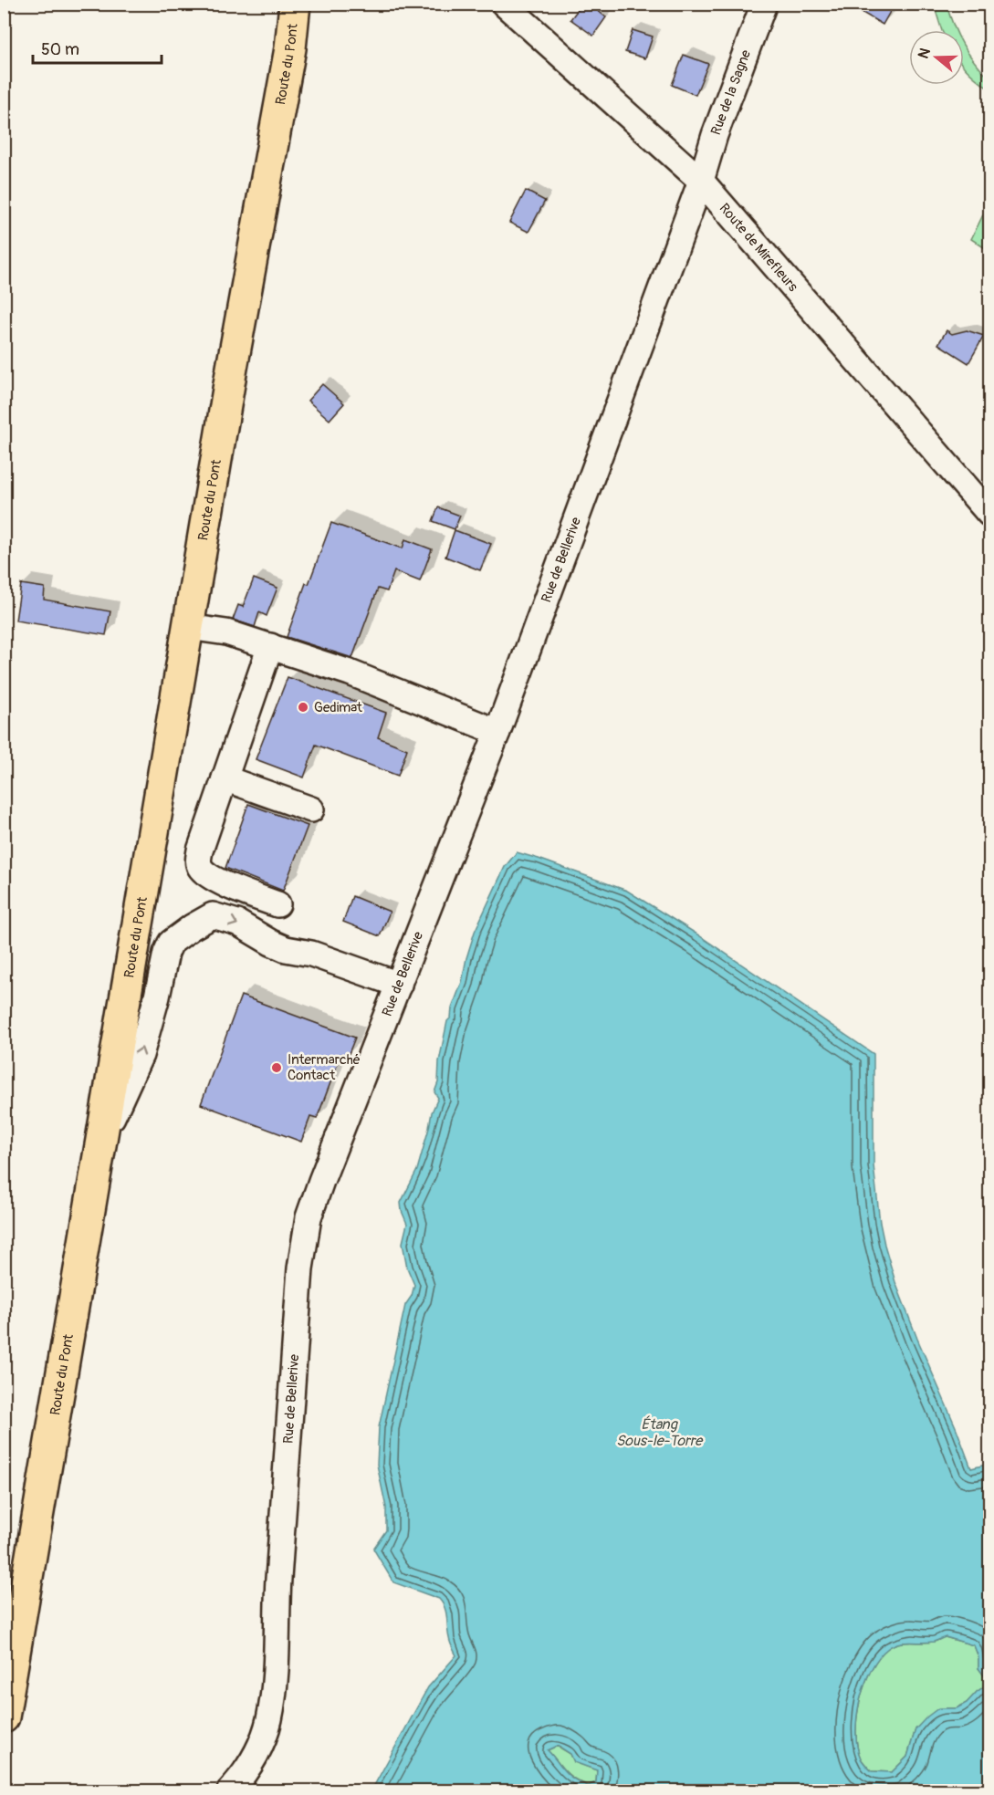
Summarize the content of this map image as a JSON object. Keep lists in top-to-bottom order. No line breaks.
{"streets":{"main road":["Route du Pont"],"street":["Rue de la Sagne","Route de Mirefleurs","Rue de Bellerive"]},"crossings":[["Rue de la Sagne","Route de Mirefleurs"],["Rue de la Sagne","Rue de Bellerive"],["Route de Mirefleurs","Rue de Bellerive"]],"water":["Étang Sous-le-Torre"],"places":["Gedimat","Intermarché Contact"],"scale_bar":"50 m","north":"left"}
